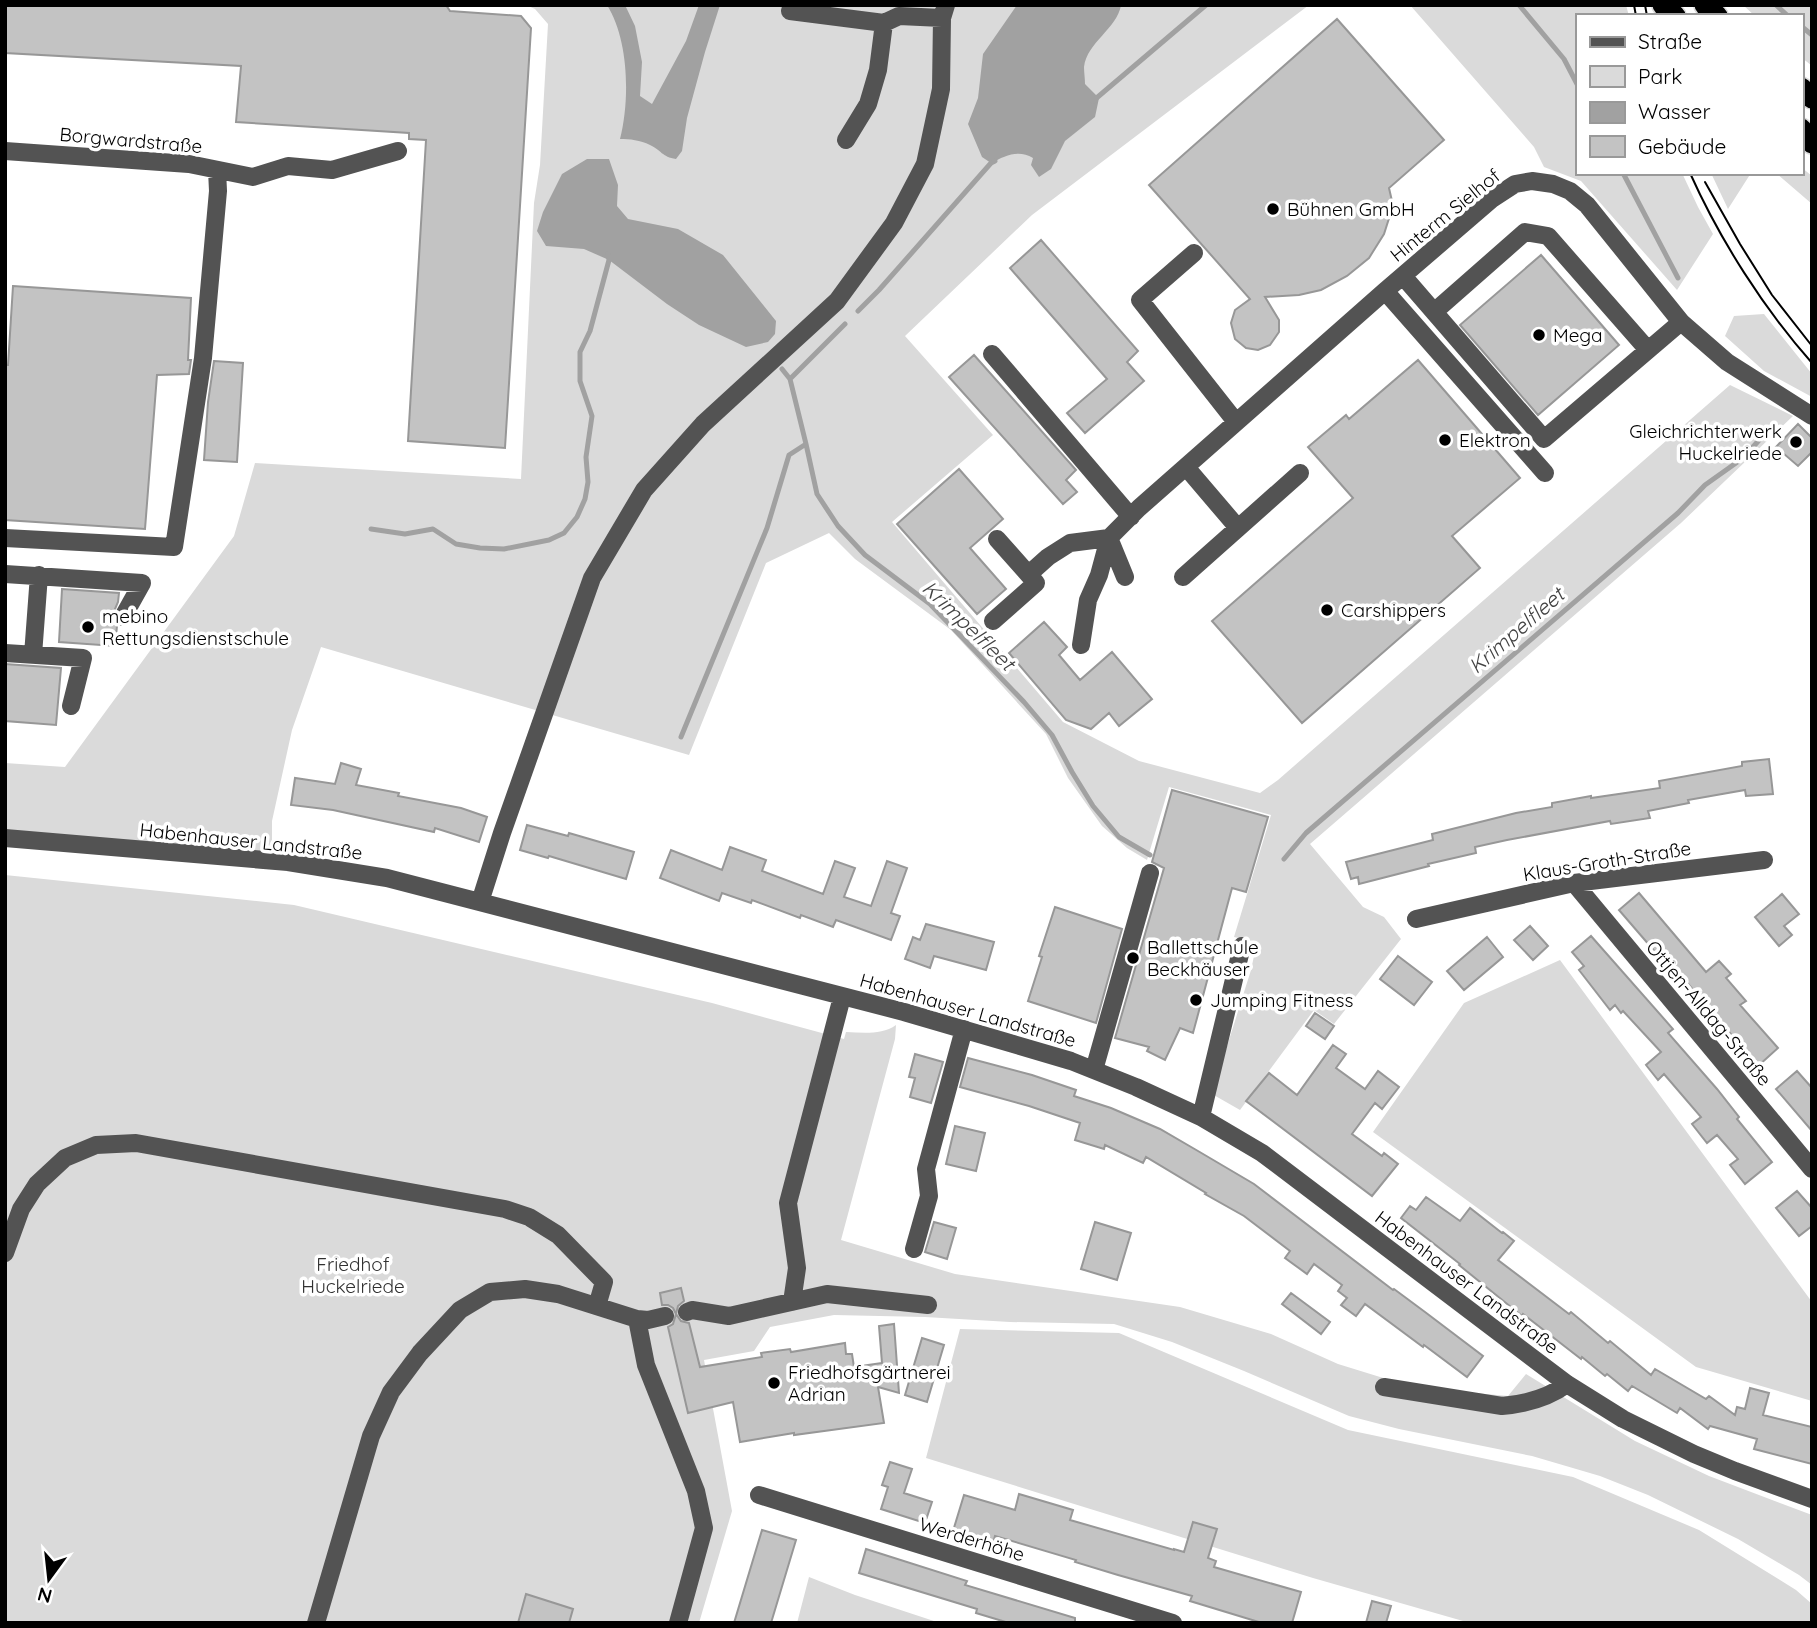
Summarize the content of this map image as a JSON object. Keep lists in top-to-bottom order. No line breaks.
{"streets":{"street":["Borgwardstraße","Hinterm Sielhof","Habenhauser Landstraße","Klaus-Groth-Straße","Ottjen-Alldag-Straße","Werderhöhe"]},"crossings":[["Klaus-Groth-Straße","Ottjen-Alldag-Straße"]],"water":["Krimpelfleet"],"parks":["Friedhof Huckelriede"],"places":["Bühnen GmbH","Mega","Elektron","Gleichrichterwerk Huckelriede","Carshippers","mebino Rettungsdienstschule","Ballettschule Beckhäuser","Jumping Fitness","Friedhofsgärtnerei Adrian"],"legend":["Straße","Park","Wasser","Gebäude"],"north":"bottom"}
